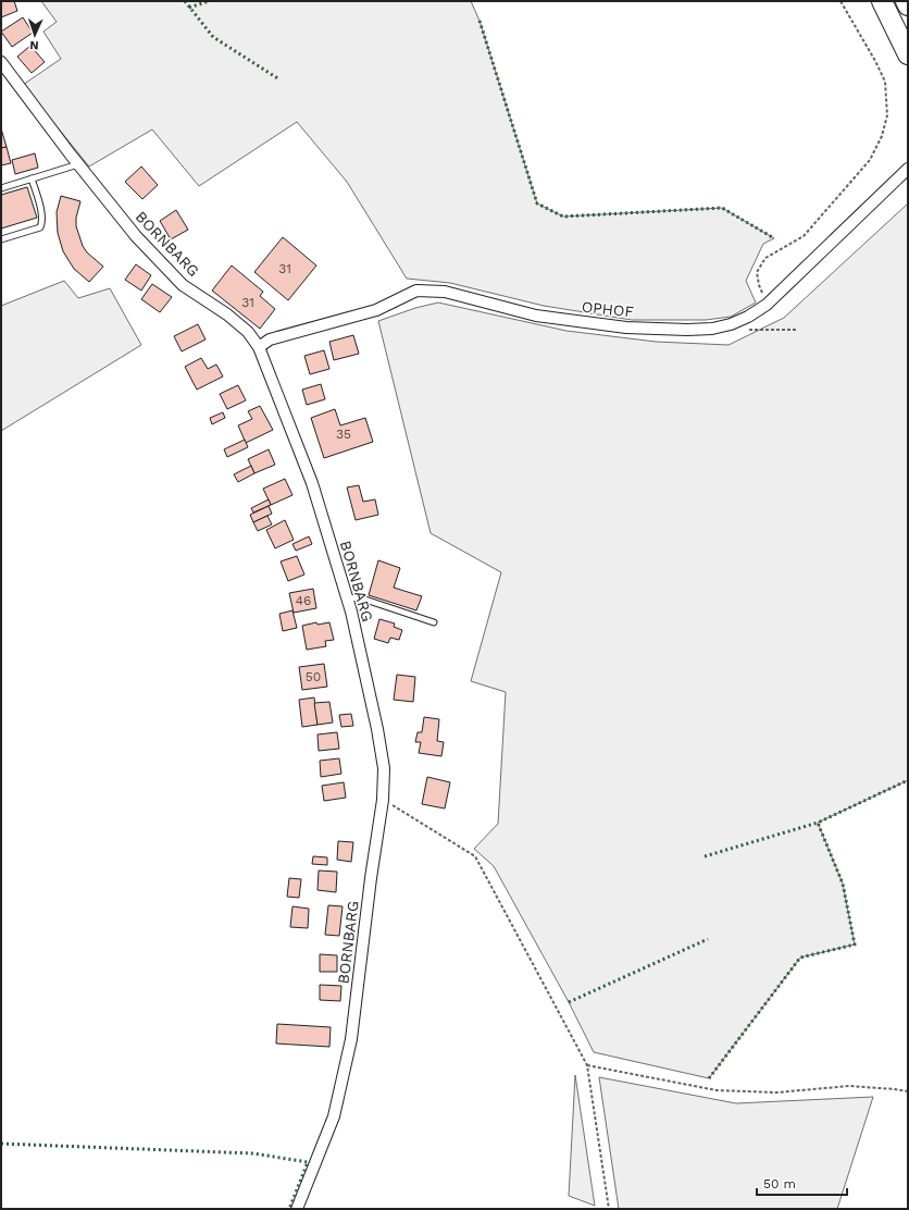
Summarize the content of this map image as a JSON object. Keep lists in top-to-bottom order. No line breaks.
{"streets":{"street":["BORNBARG","OPHOF"]},"crossings":[["BORNBARG","OPHOF"]],"house_numbers":["31","31","35","46","50"],"scale_bar":"50 m","north":"bottom"}
